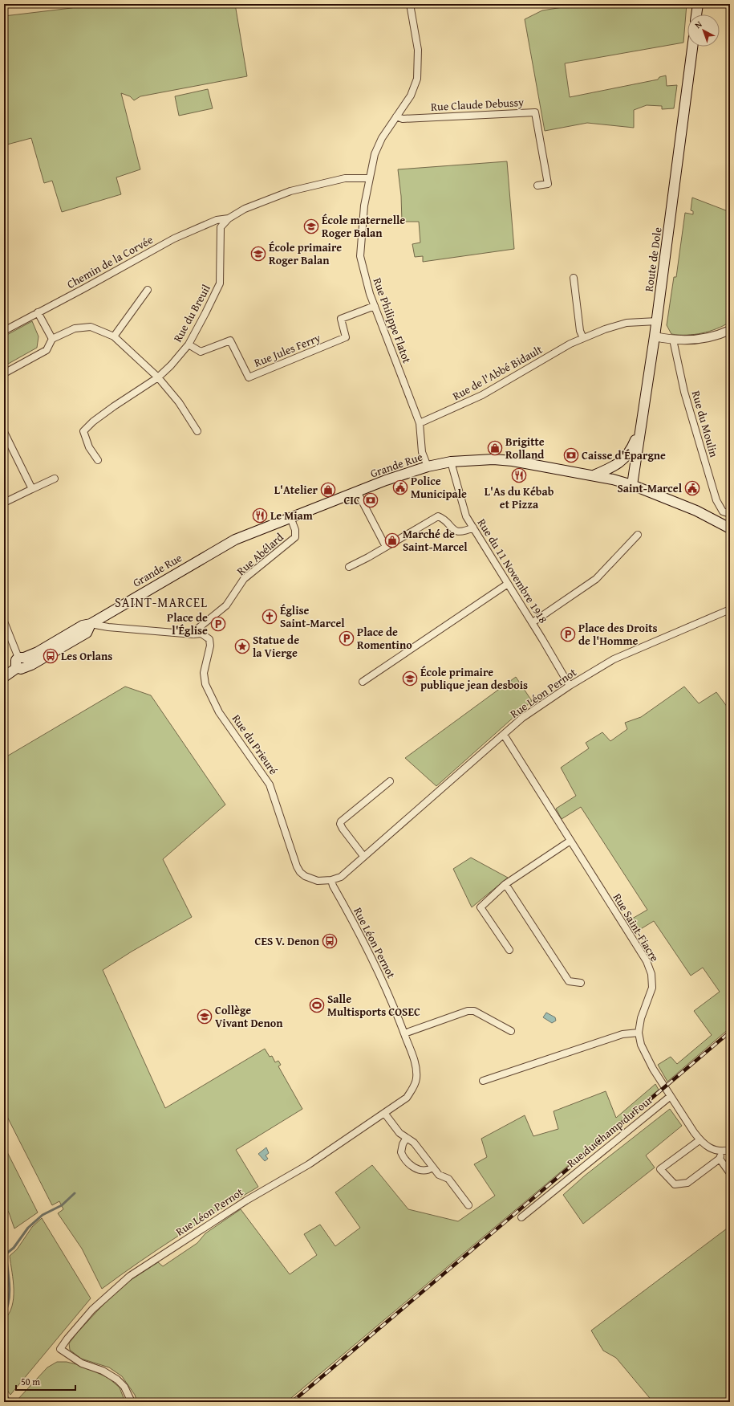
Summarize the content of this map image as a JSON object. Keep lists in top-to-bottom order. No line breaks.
{"streets":{"main road":["Route de Dole","Grande Rue"],"street":["Rue Claude Debussy","Chemin de la Corvée","Rue du Breuil","Rue Philippe Flatot","Rue Jules Ferry","Rue de l'Abbé Bidault","Rue du Moulin","Rue Abélard","Rue du 11 Novembre 1918","Rue Léon Pernot","Rue du Prieuré","Rue Saint-Fiacre","Rue du Champ du Four"]},"crossings":[["Rue Claude Debussy","Rue Philippe Flatot"],["Route de Dole","Rue de l'Abbé Bidault"],["Route de Dole","Grande Rue"],["Chemin de la Corvée","Rue du Breuil"],["Rue du Breuil","Rue Philippe Flatot"],["Rue du Breuil","Rue Jules Ferry"],["Rue Philippe Flatot","Rue Jules Ferry"],["Rue Philippe Flatot","Rue de l'Abbé Bidault"],["Rue Philippe Flatot","Grande Rue"],["Grande Rue","Rue Abélard"],["Grande Rue","Rue du 11 Novembre 1918"],["Rue Abélard","Rue du Prieuré"],["Rue du 11 Novembre 1918","Rue Léon Pernot"],["Rue Léon Pernot","Rue du Prieuré"],["Rue Léon Pernot","Rue Saint-Fiacre"],["Rue Saint-Fiacre","Rue du Champ du Four"]],"districts":["SAINT-MARCEL"],"places":{"school or university":["École maternelle Roger Balan","École primaire Roger Balan","École primaire publique jean desbois","Collège Vivant Denon"],"shop":["Brigitte Rolland","L'Atelier","Marché de Saint-Marcel"],"bank":["Caisse d'Épargne","CIC"],"restaurant":["L'As du Kébab et Pizza","Le Miam"],"public building":["Police Municipale","Saint-Marcel"],"church":["Église Saint-Marcel"],"parking":["Place de l'Église","Place des Droits de l'Homme","Place de Romentino"],"place":["Statue de la Vierge"],"bus stop":["Les Orlans","CES V. Denon"],"sports":["Salle Multisports COSEC"]},"scale_bar":"50 m","north":"top left"}
